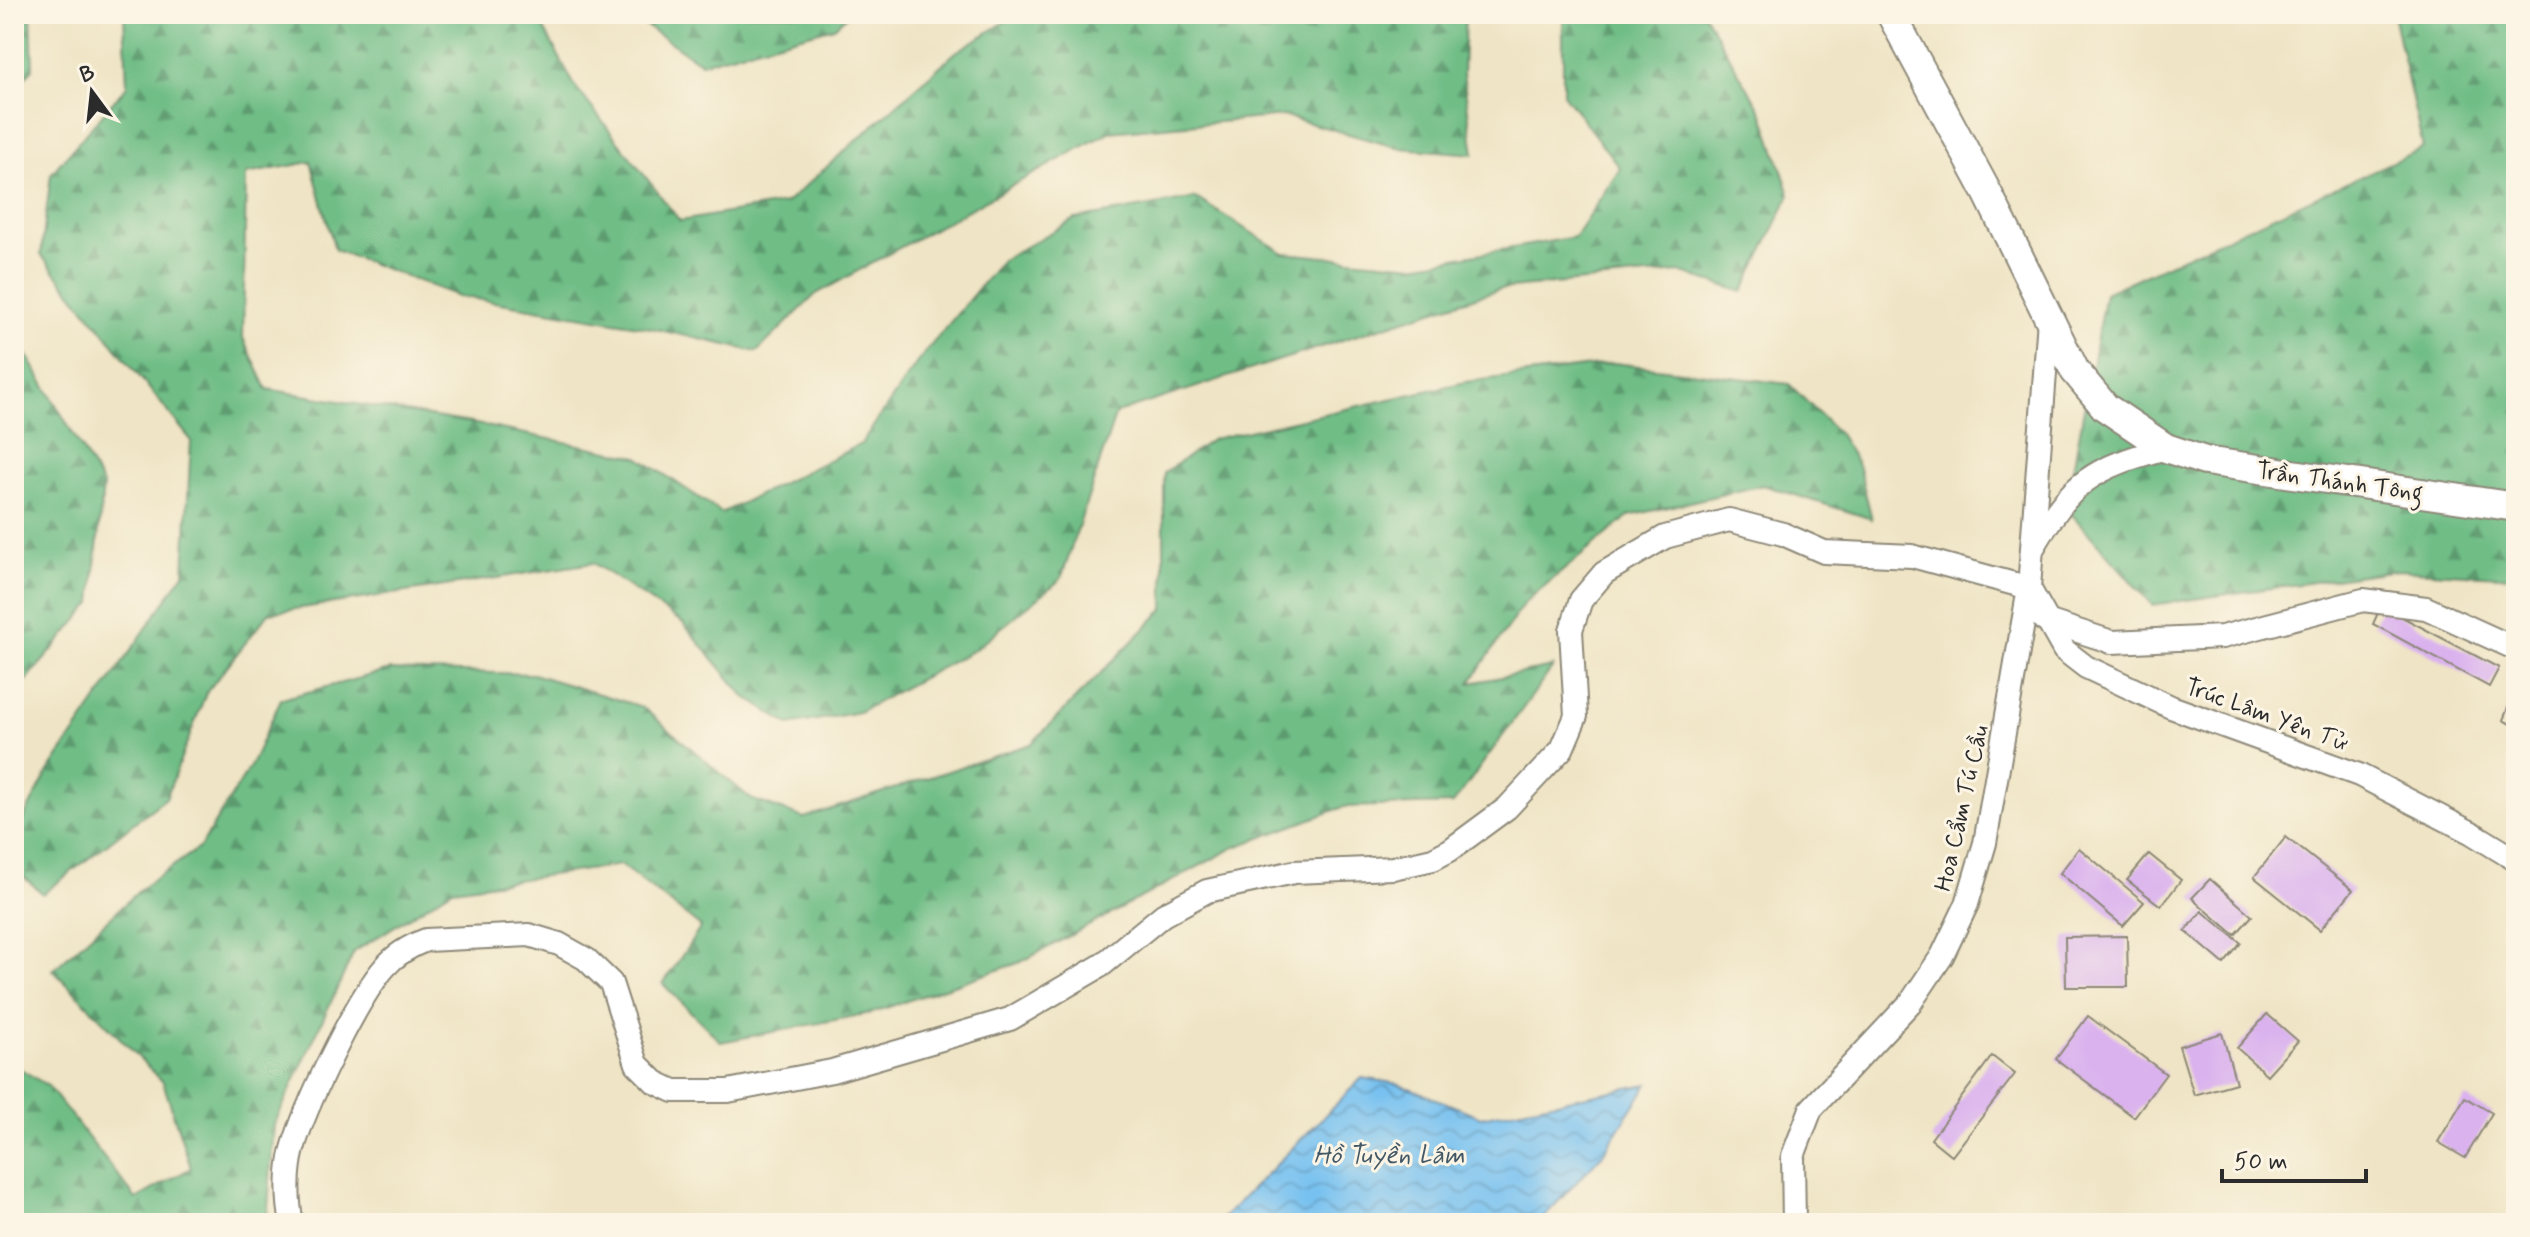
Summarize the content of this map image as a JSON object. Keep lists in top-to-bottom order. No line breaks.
{"streets":{"main road":["Trần Thánh Tông"],"street":["Trúc Lâm Yên Tử","Hoa Cẩm Tú Cầu"]},"crossings":[["Trúc Lâm Yên Tử","Hoa Cẩm Tú Cầu"]],"water":["Hồ Tuyền Lâm"],"scale_bar":"50 m","north":"top"}
